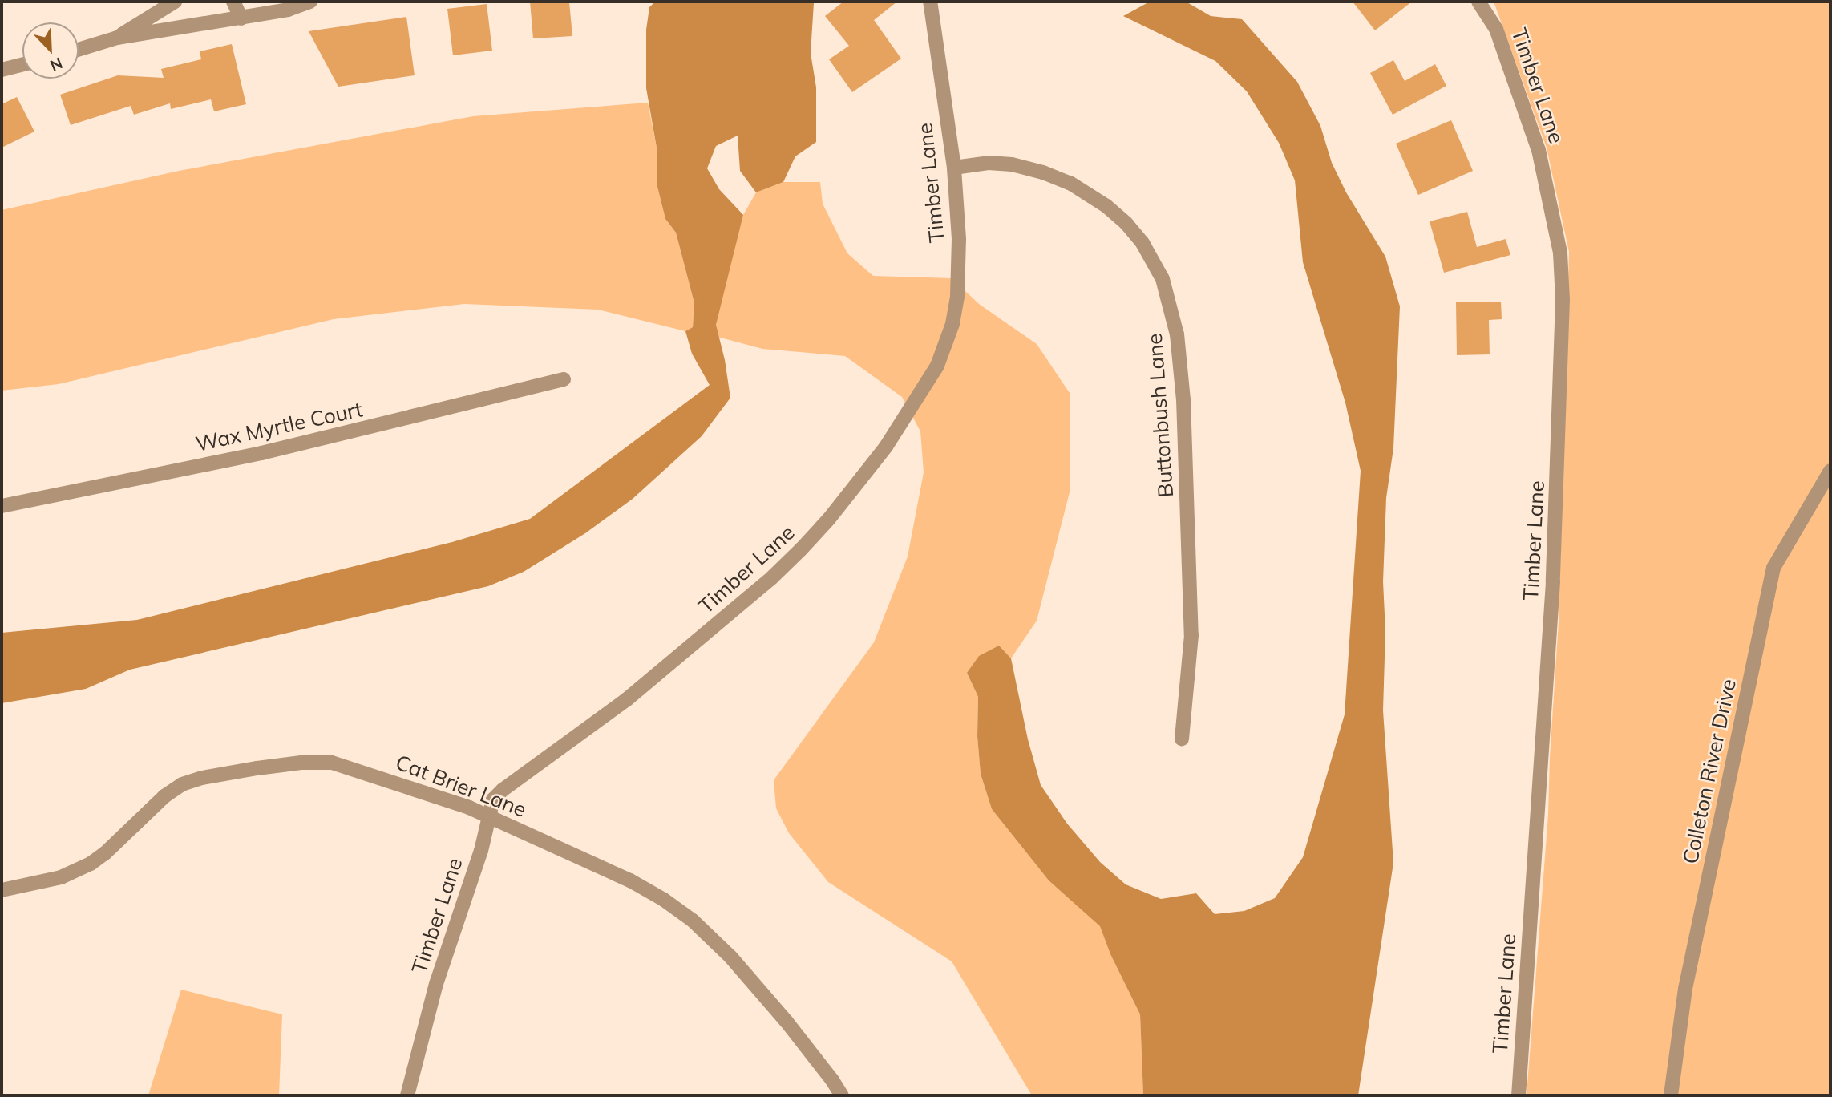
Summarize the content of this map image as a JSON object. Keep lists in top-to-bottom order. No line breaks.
{"streets":{"street":["Timber Lane","Buttonbush Lane","Wax Myrtle Court","Colleton River Drive","Cat Brier Lane"]},"crossings":[["Timber Lane","Buttonbush Lane"],["Timber Lane","Cat Brier Lane"]],"north":"bottom right"}
